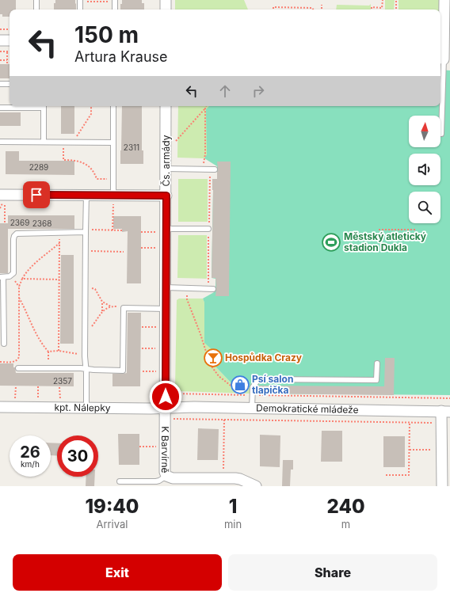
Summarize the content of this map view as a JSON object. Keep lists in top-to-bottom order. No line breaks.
{"streets":{"street":["Čs. armády","kpt. Nálepky","Demokratické mládeže","K Barvírně"]},"crossings":[["Čs. armády","kpt. Nálepky"],["Čs. armády","Demokratické mládeže"],["Čs. armády","K Barvírně"],["kpt. Nálepky","Demokratické mládeže"],["kpt. Nálepky","K Barvírně"],["Demokratické mládeže","K Barvírně"]],"places":{"sports":["Městský atletický stadion Dukla"],"bar":["Hospůdka Crazy"],"shop":["Psí salon tlapička"]},"house_numbers":["2311","2289","2369","2368","2357"],"north":"top","page":{"turn":["150 m","Artura Krause"],"speed":"26 km/h","limit":"30","eta":["19:40","Arrival","1","min","240","m"],"buttons":["Exit","Share"]}}
